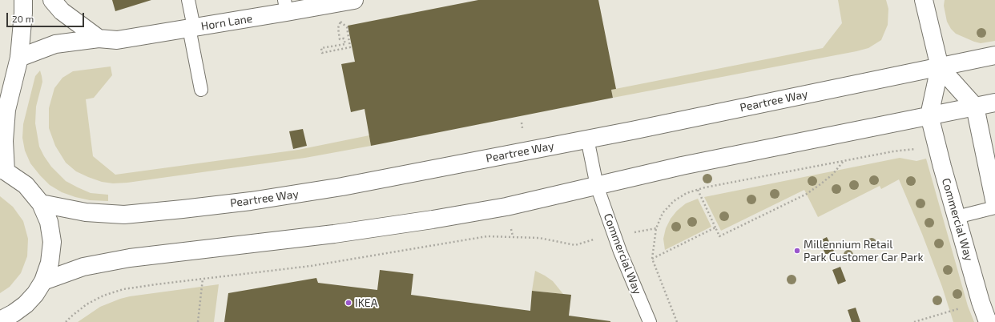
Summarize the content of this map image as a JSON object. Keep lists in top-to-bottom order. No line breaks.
{"streets":{"street":["Horn Lane","Peartree Way","Commercial Way"]},"crossings":[["Peartree Way","Commercial Way"]],"places":["Millennium Retail Park Customer Car Park","IKEA"],"scale_bar":"20 m"}
